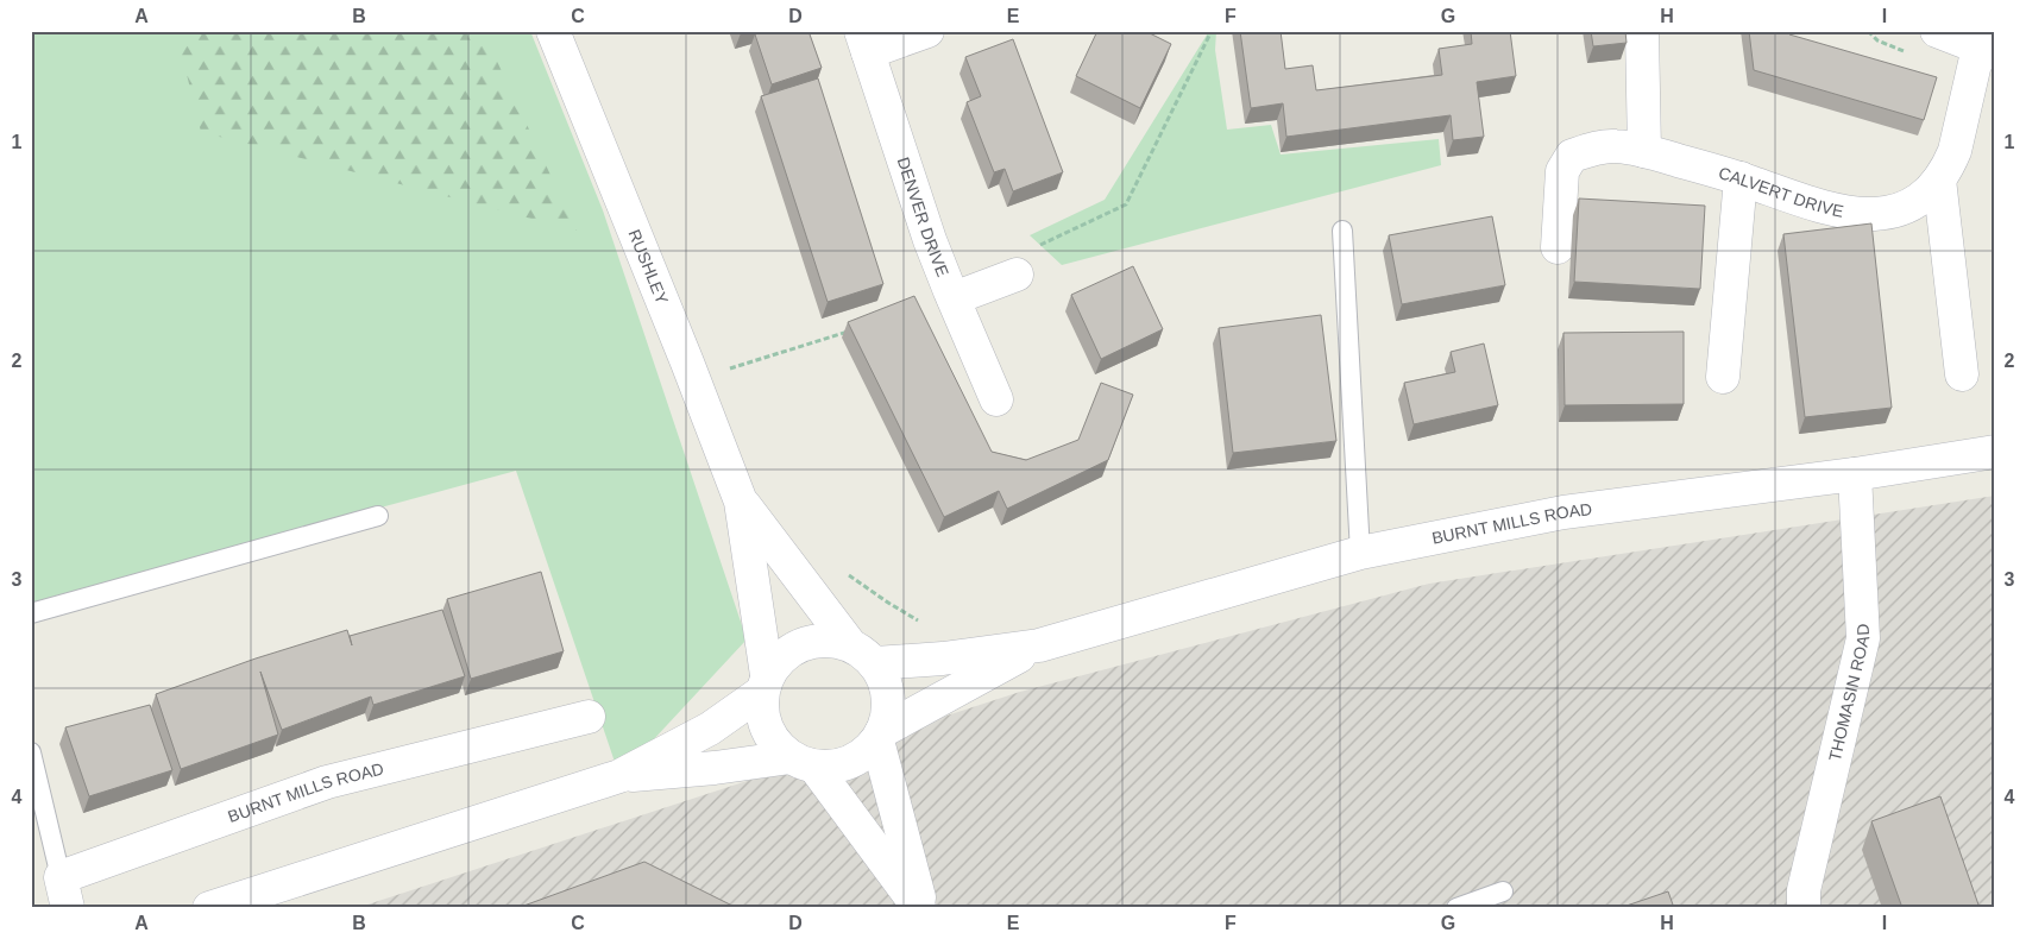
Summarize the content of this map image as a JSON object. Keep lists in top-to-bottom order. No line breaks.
{"streets":{"street":["CALVERT DRIVE","DENVER DRIVE","RUSHLEY","BURNT MILLS ROAD","THOMASIN ROAD"]},"crossings":[["RUSHLEY","BURNT MILLS ROAD"],["BURNT MILLS ROAD","THOMASIN ROAD"]],"grid":{"columns":["A","B","C","D","E","F","G","H","I"],"rows":["1","2","3","4"]}}
